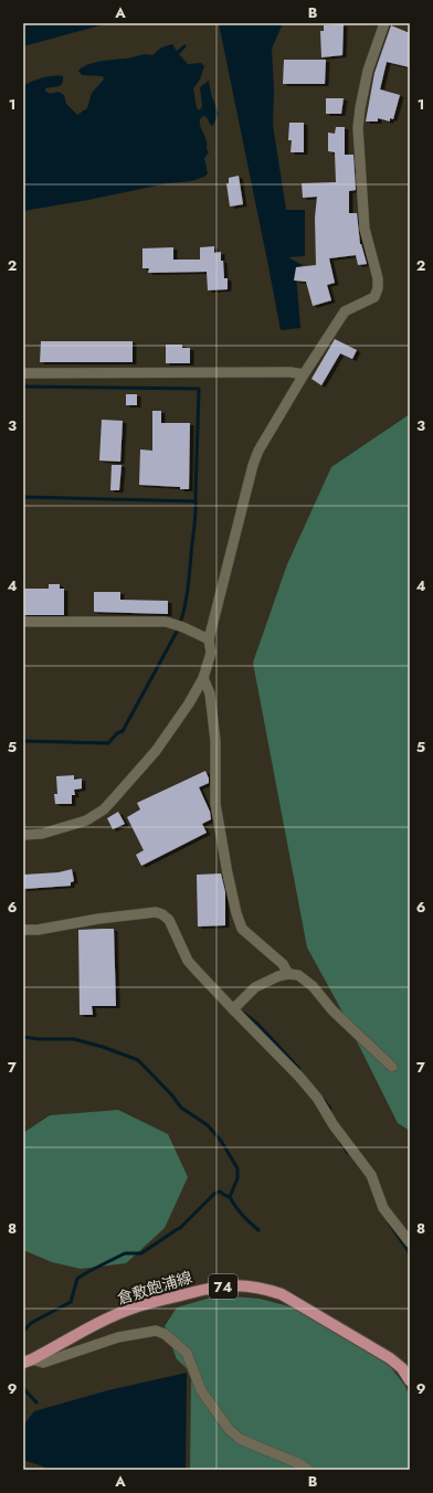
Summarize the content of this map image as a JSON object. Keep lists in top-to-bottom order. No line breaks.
{"streets":{"main road":["74","倉敷飽浦線"]},"grid":{"columns":["A","B"],"rows":["1","2","3","4","5","6","7","8","9"]}}
